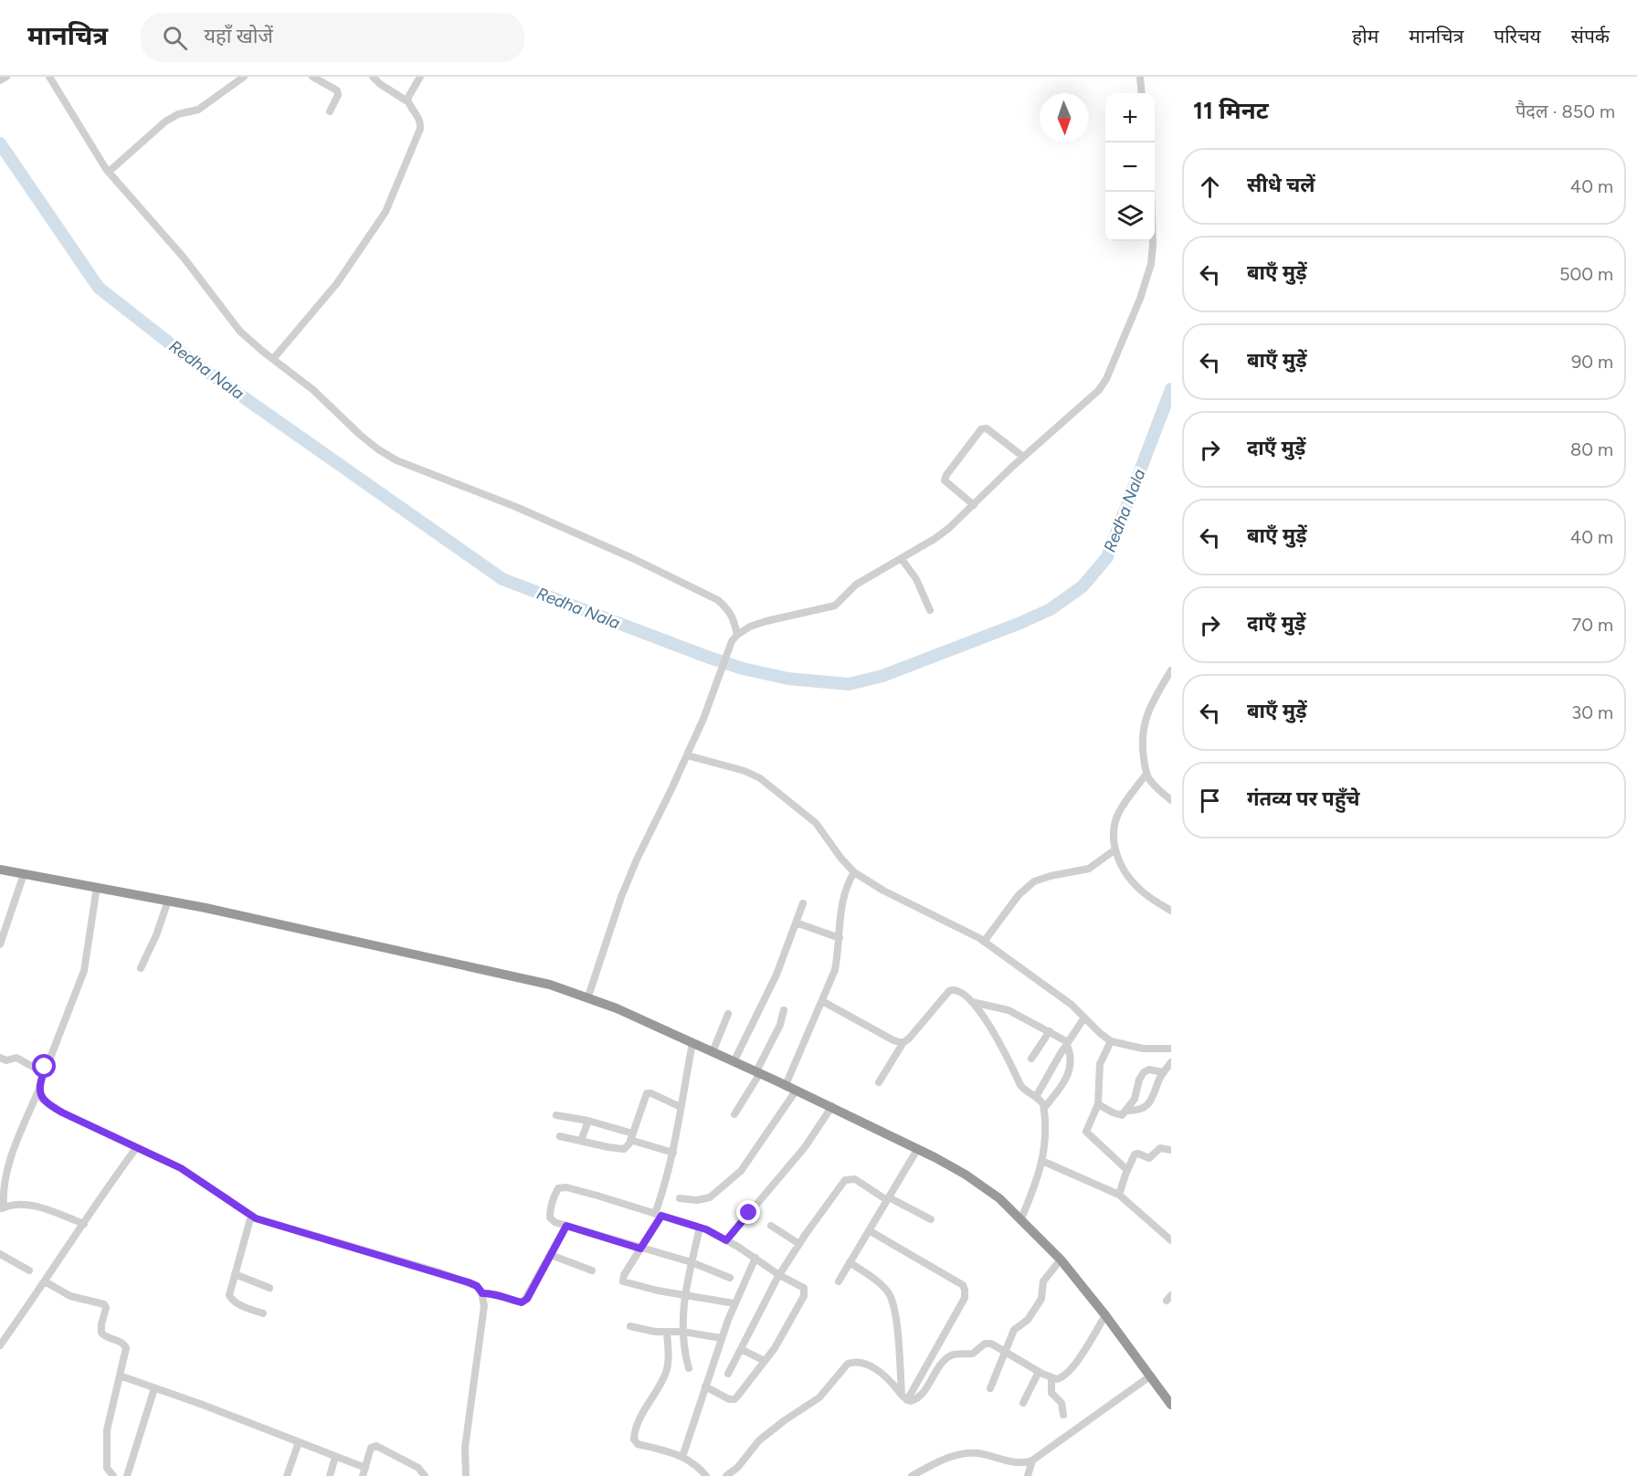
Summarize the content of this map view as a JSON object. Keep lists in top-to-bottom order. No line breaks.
{"water":["Redha Nala"],"north":"bottom","page":{"header":"मानचित्र","search":"यहाँ खोजें","nav":["होम","मानचित्र","परिचय","संपर्क"],"heading":["11 मिनट","पैदल · 850 m"],"map_buttons":["+","−"],"list":[["सीधे चलें","40 m"],["बाएँ मुड़ें","500 m"],["बाएँ मुड़ें","90 m"],["दाएँ मुड़ें","80 m"],["बाएँ मुड़ें","40 m"],["दाएँ मुड़ें","70 m"],["बाएँ मुड़ें","30 m"],"गंतव्य पर पहुँचे"]}}
